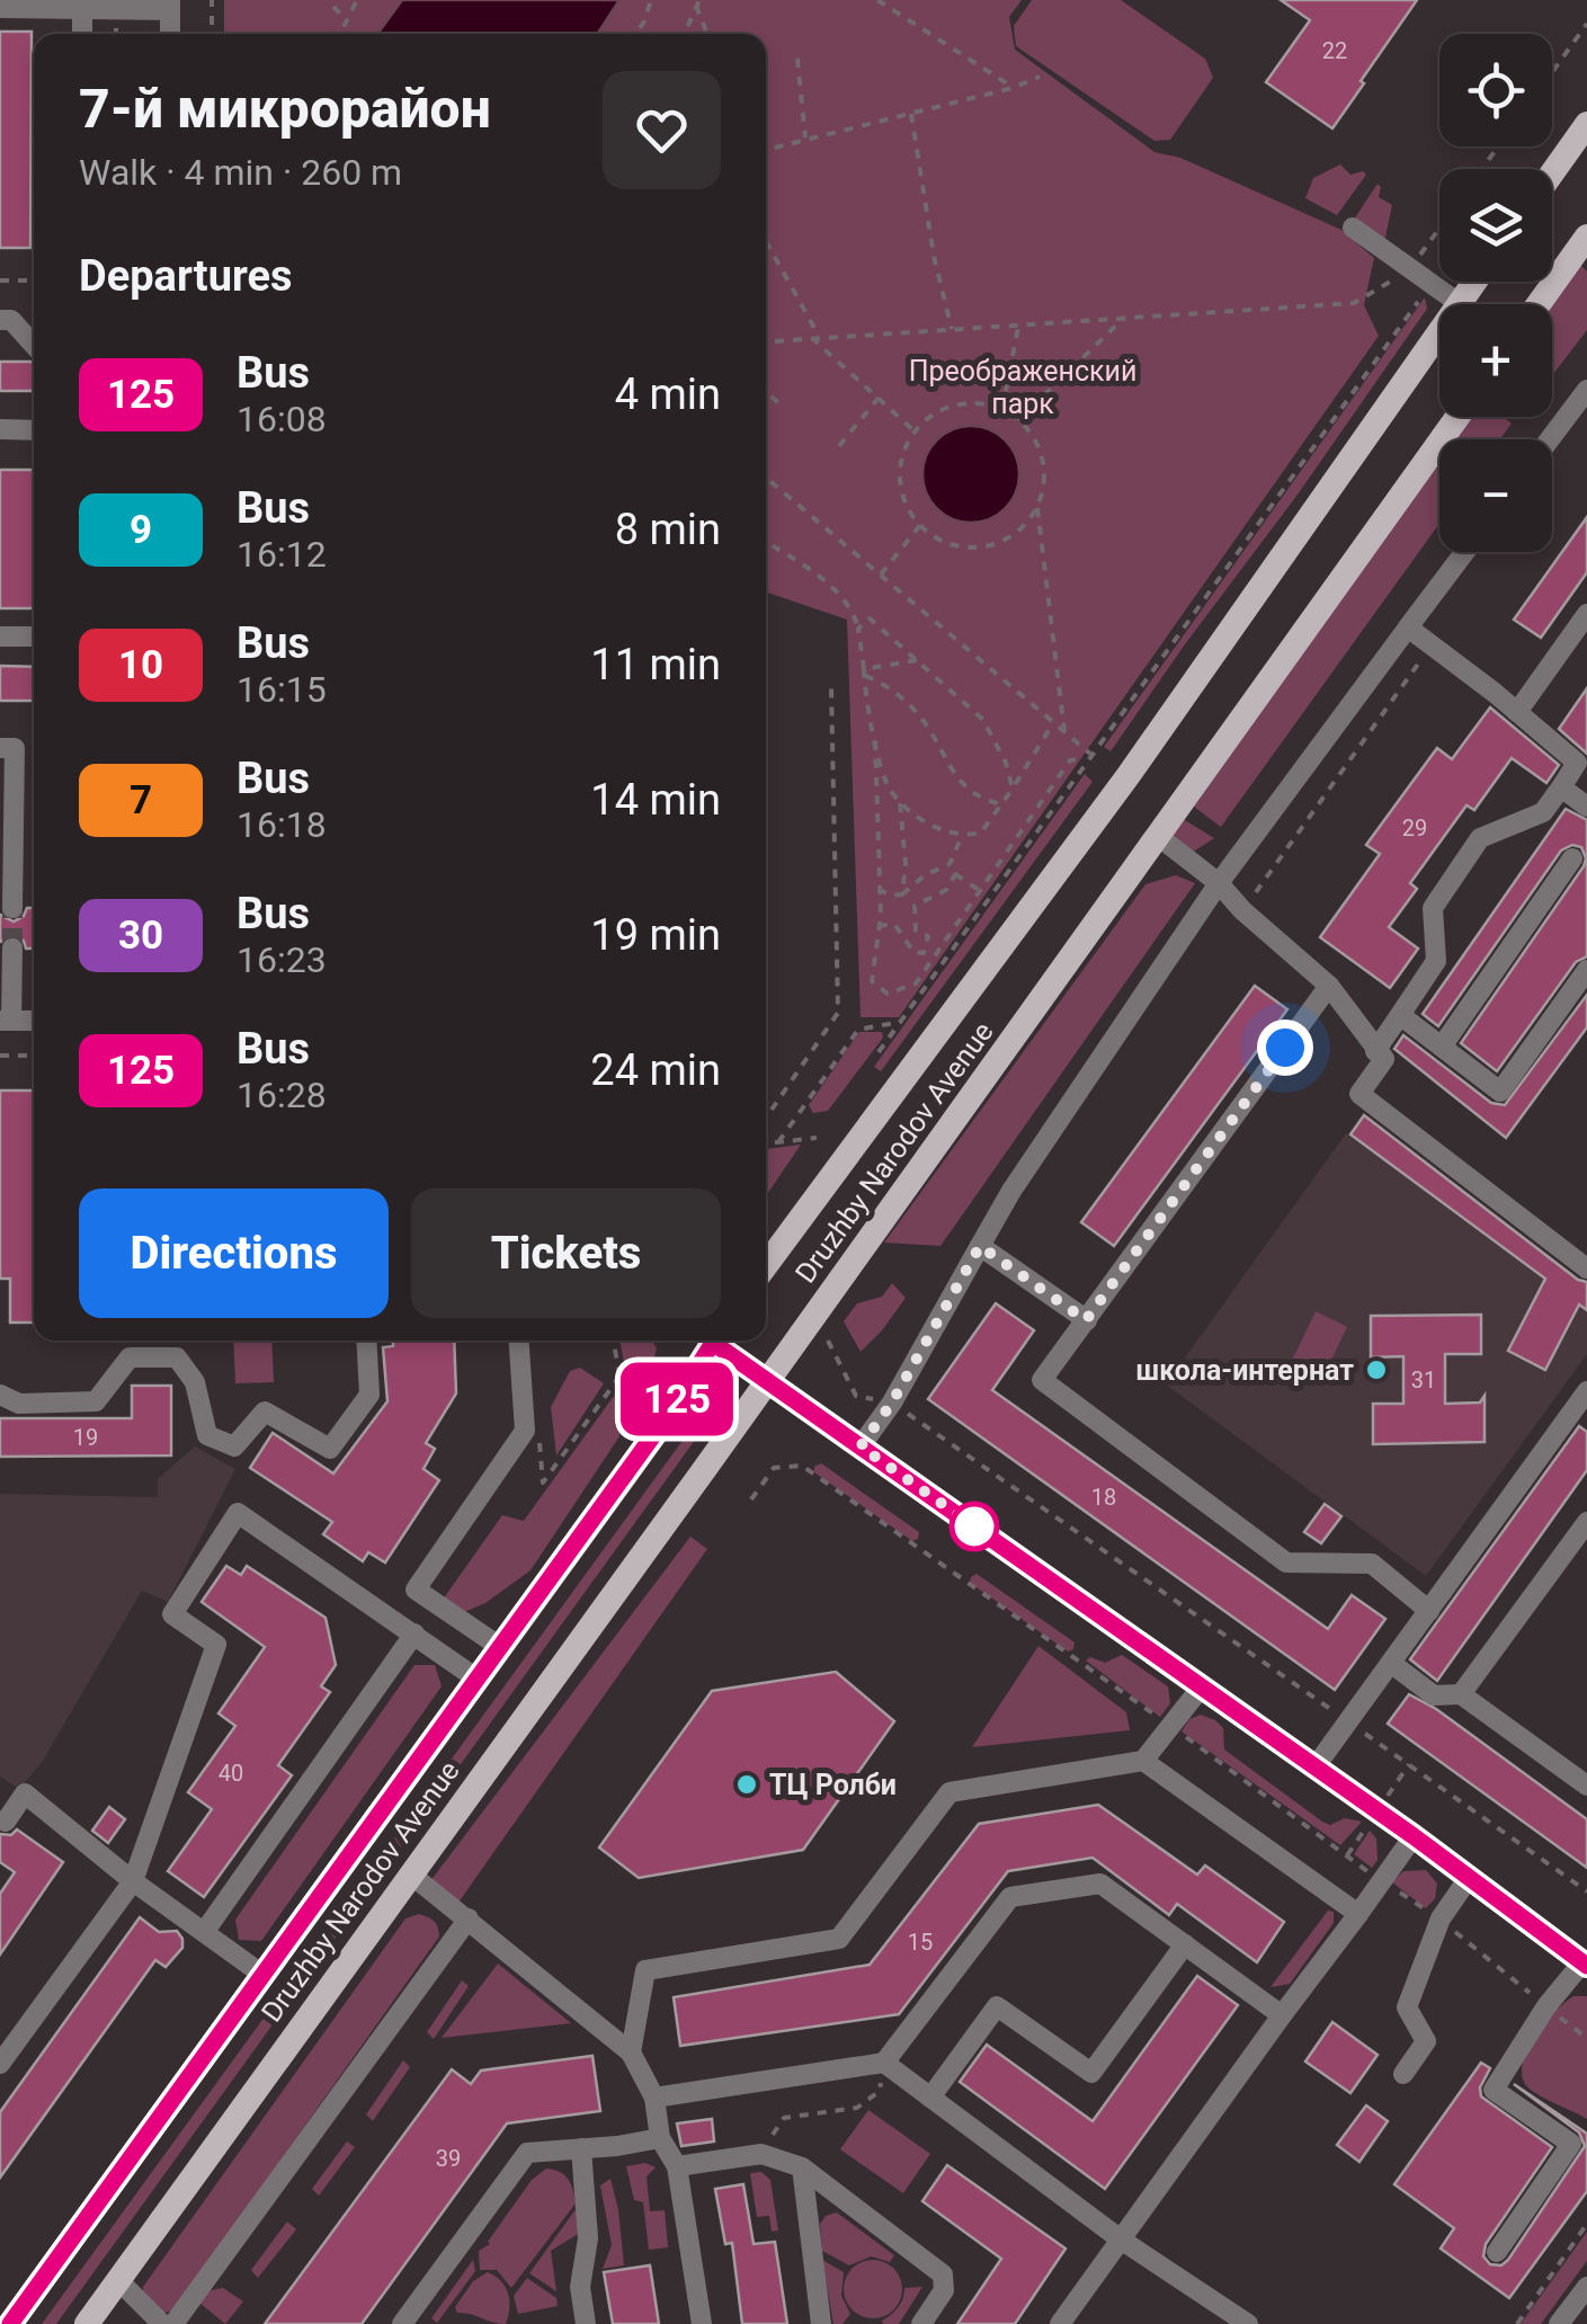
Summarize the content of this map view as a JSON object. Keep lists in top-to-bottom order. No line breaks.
{"streets":{"main road":["Druzhby Narodov Avenue"]},"parks":["Преображенский парк"],"places":["школа-интернат","ТЦ Ролби"],"lines":["bus line 125"],"house_numbers":["22","29","31","19","18","40","15","39"],"page":{"on_map":"125","map_buttons":["+","−"],"heading":[["7-й микрорайон","Walk · 4 min · 260 m"],"Departures"],"list":[{"mark":"125","name":"Bus","note":"16:08","value":"4 min"},{"mark":"9","name":"Bus","note":"16:12","value":"8 min"},{"mark":"10","name":"Bus","note":"16:15","value":"11 min"},{"mark":"7","name":"Bus","note":"16:18","value":"14 min"},{"mark":"30","name":"Bus","note":"16:23","value":"19 min"},{"mark":"125","name":"Bus","note":"16:28","value":"24 min"}],"buttons":["Directions","Tickets"]}}
